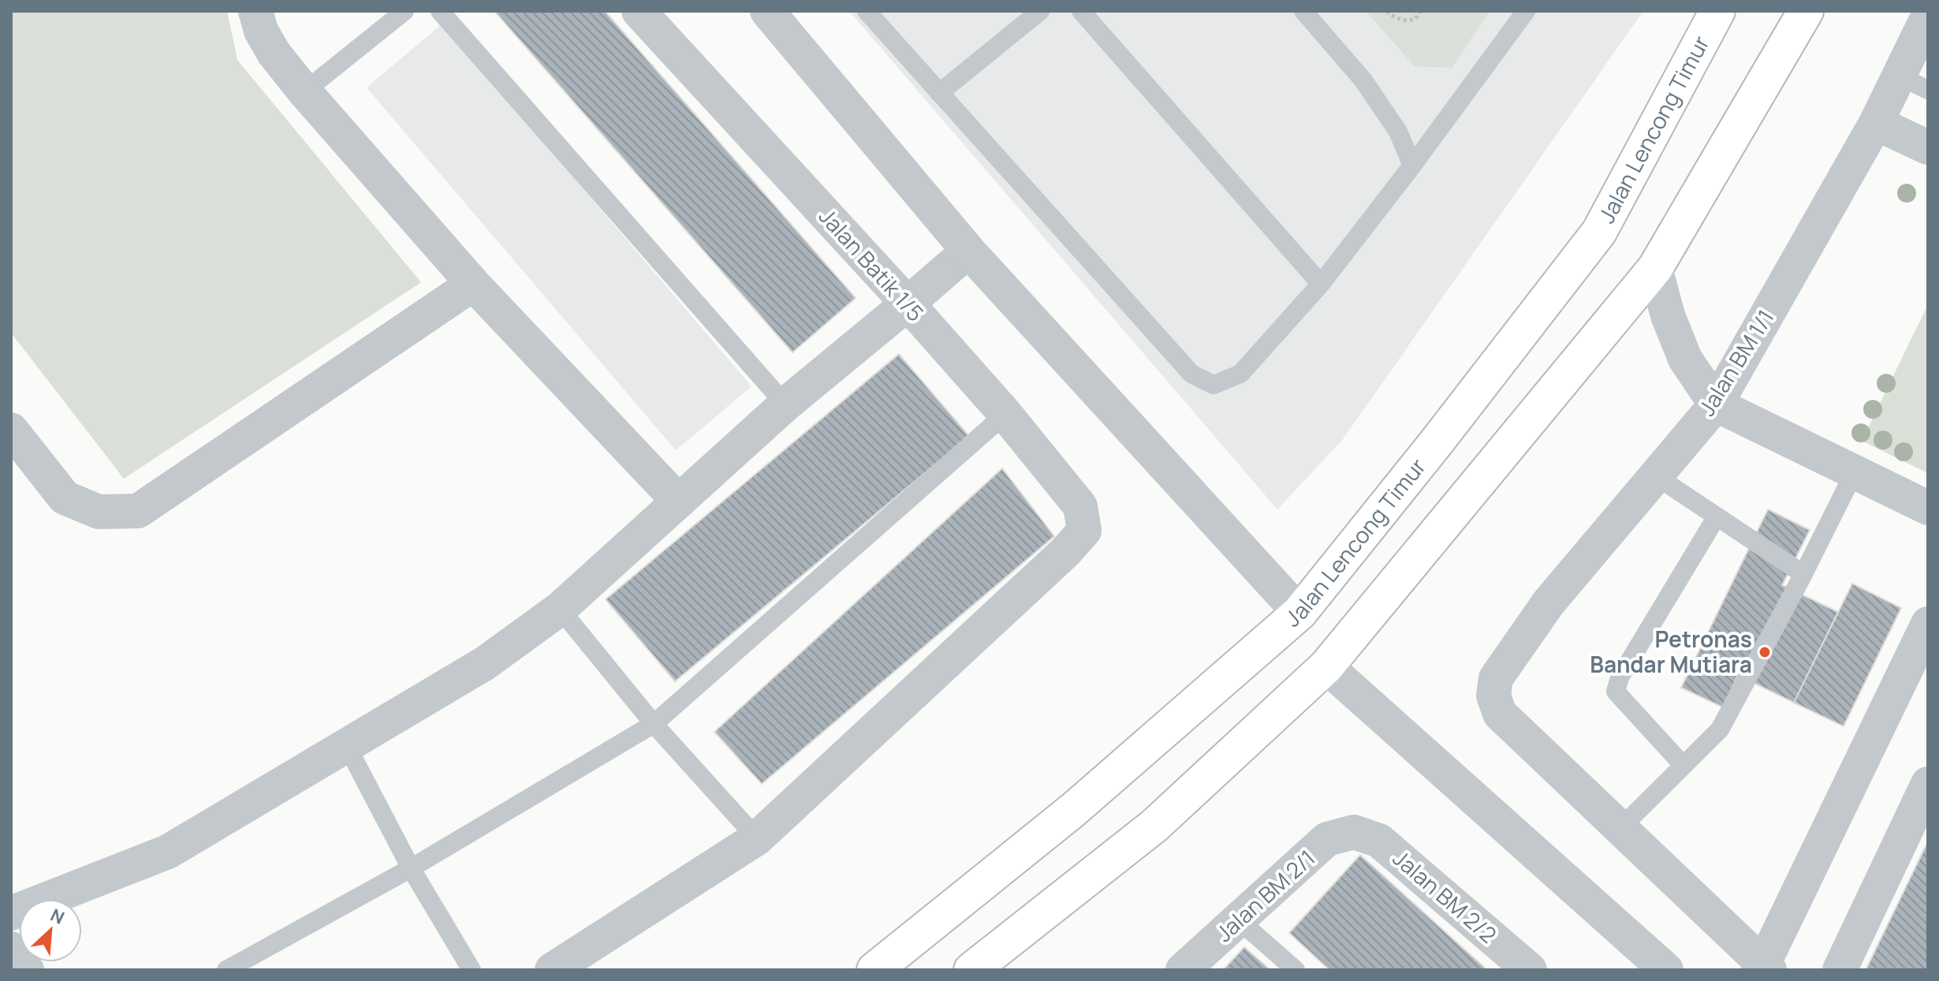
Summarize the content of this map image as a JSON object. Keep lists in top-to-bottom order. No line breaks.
{"streets":{"highway":["Jalan Lencong Timur"],"street":["Jalan Batik 1/5","Jalan BM 1/1","Jalan BM 2/1","Jalan BM 2/2"]},"crossings":[["Jalan BM 2/1","Jalan BM 2/2"]],"places":["Petronas Bandar Mutiara"],"north":"top right"}
